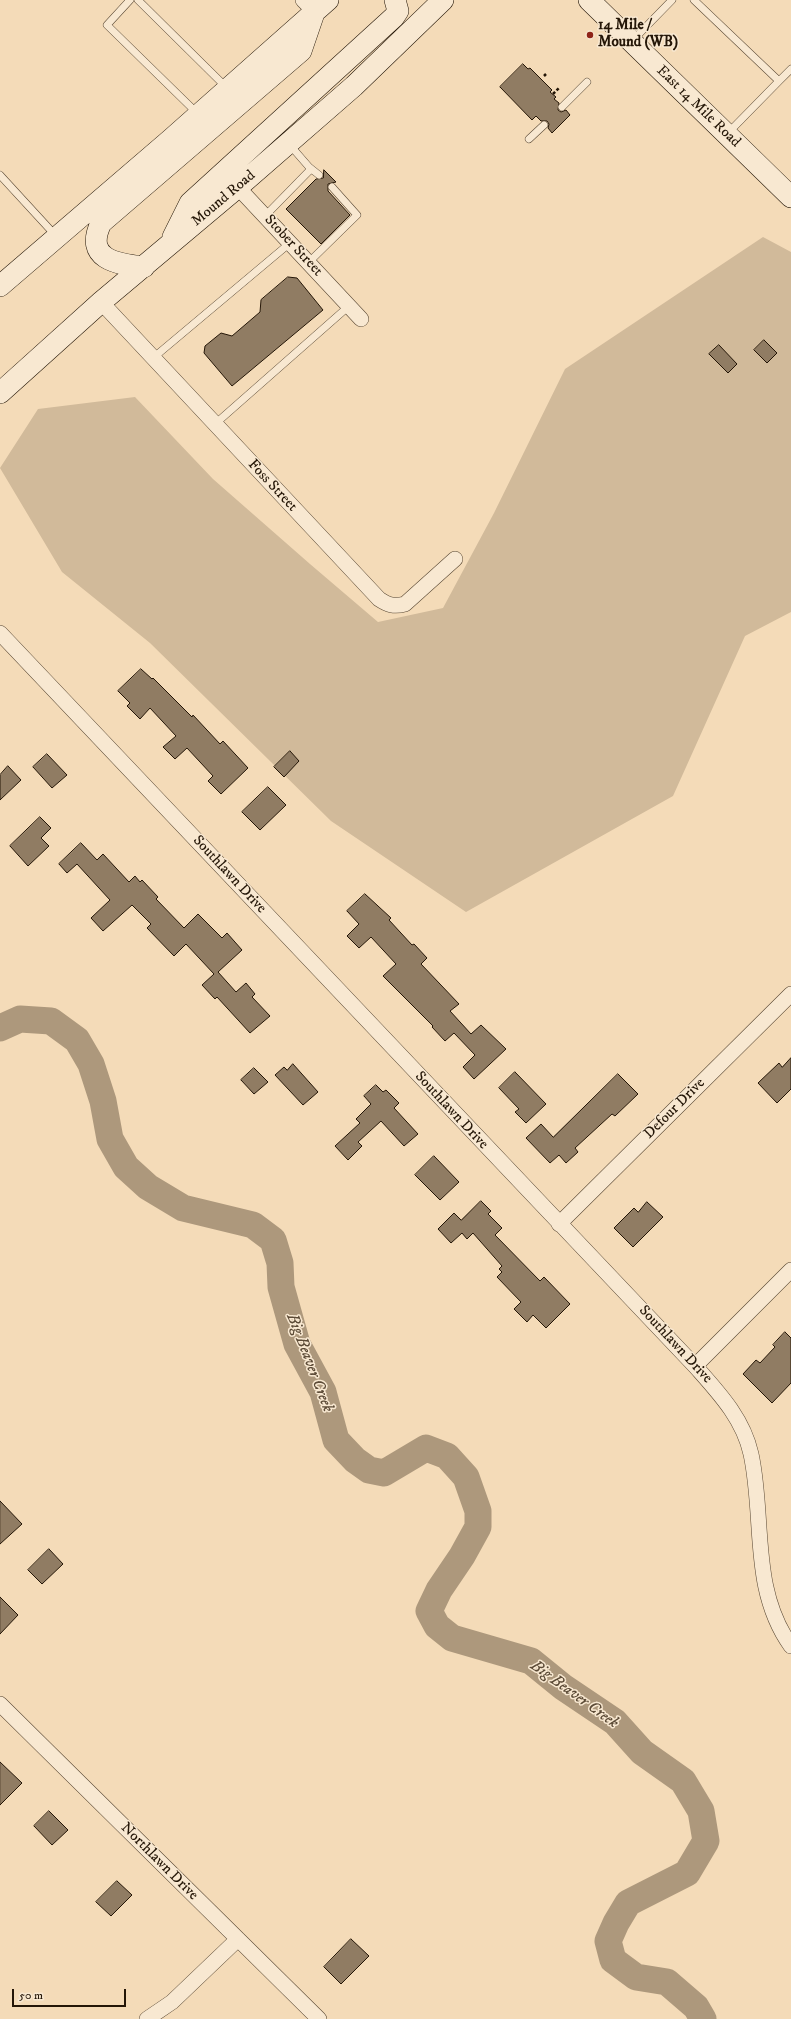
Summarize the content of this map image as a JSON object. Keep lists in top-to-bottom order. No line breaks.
{"streets":{"main road":["East 14 Mile Road","Mound Road"],"street":["Stober Street","Foss Street","Southlawn Drive","Defour Drive","Northlawn Drive"]},"crossings":[["Mound Road","Stober Street"],["Mound Road","Foss Street"],["Southlawn Drive","Defour Drive"]],"water":["Big Beaver Creek"],"places":["14 Mile / Mound (WB)"],"scale_bar":"50 m"}
